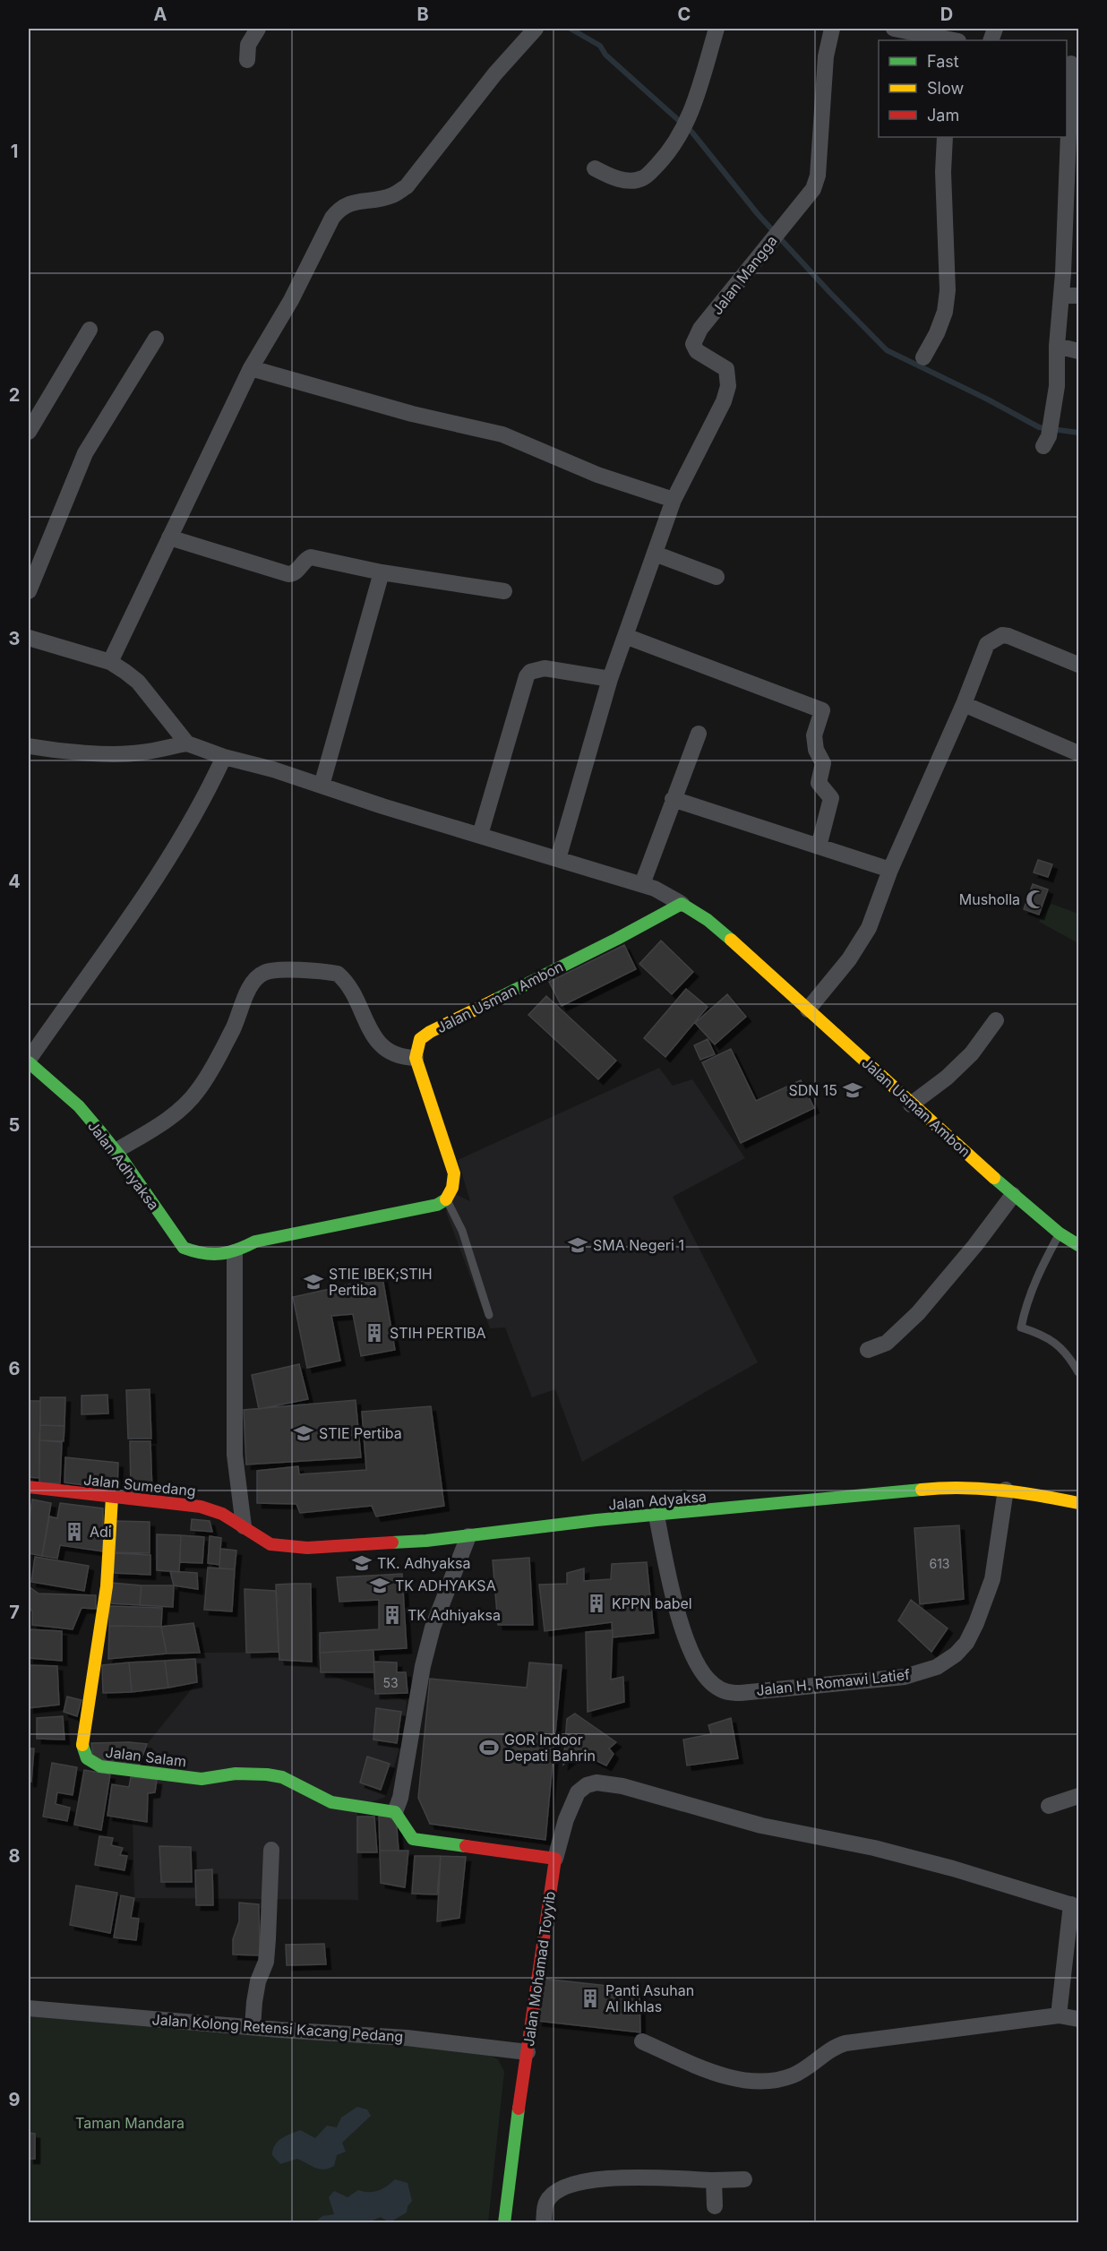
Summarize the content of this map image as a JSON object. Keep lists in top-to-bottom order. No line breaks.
{"streets":{"street":["Jalan Mangga","Jalan Usman Ambon","Jalan Adhyaksa","Jalan Sumedang","Jalan Adyaksa","Jalan H. Romawi Latief","Jalan Salam","Jalan Mohamad Toyyib","Jalan Kolong Retensi Kacang Pedang"]},"crossings":[["Jalan Sumedang","Jalan Adyaksa"],["Jalan Sumedang","Jalan Salam"],["Jalan Adyaksa","Jalan H. Romawi Latief"],["Jalan Mohamad Toyyib","Jalan Kolong Retensi Kacang Pedang"]],"parks":["Taman Mandara"],"places":{"mosque":["Musholla"],"school or university":["SDN 15","SMA Negeri 1","STIE IBEK;STIH Pertiba","STIE Pertiba","TK. Adhyaksa","TK ADHYAKSA"],"building":["STIH PERTIBA","Adi","KPPN babel","TK Adhiyaksa","Panti Asuhan Al Ikhlas"],"sports":["GOR Indoor Depati Bahrin"]},"house_numbers":["613","53"],"legend":["Fast","Slow","Jam"],"grid":{"columns":["A","B","C","D"],"rows":["1","2","3","4","5","6","7","8","9"]}}
